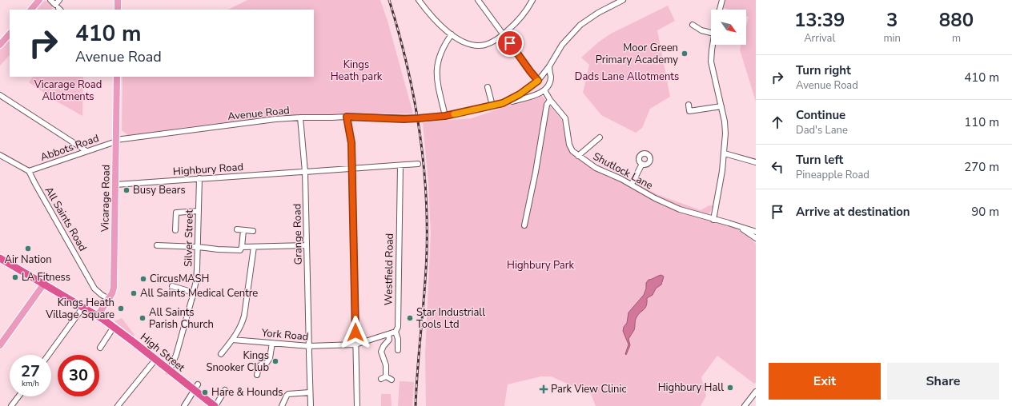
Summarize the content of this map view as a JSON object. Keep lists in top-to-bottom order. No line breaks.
{"streets":{"highway":["High Street"],"main road":["Vicarage Road"],"street":["Avenue Road","Abbots Road","Highbury Road","Shutlock Lane","All Saints Road","Grange Road","Silver Street","Westfield Road","York Road"]},"crossings":[["Avenue Road","Abbots Road"],["Avenue Road","Vicarage Road"],["Avenue Road","Grange Road"],["Abbots Road","Vicarage Road"],["Abbots Road","All Saints Road"],["Highbury Road","Vicarage Road"],["Highbury Road","Grange Road"],["Highbury Road","Silver Street"],["Highbury Road","Westfield Road"],["Vicarage Road","All Saints Road"],["Vicarage Road","High Street"],["Grange Road","York Road"],["Silver Street","High Street"]],"parks":["Kings Heath park","Dads Lane Allotments","Vicarage Road Allotments","Highbury Park"],"places":{"other":["Moor Green Primary Academy","Busy Bears","Air Nation","LA Fitness","CircusMASH","All Saints Medical Centre","Kings Heath Village Square","All Saints Parish Church","Star Industriall Tools Ltd","Kings Snooker Club","Highbury Hall","Hare & Hounds"],"health":["Park View Clinic"]},"north":"bottom right","page":{"eta":["13:39","Arrival","3","min","880","m"],"turn":["410 m","Avenue Road"],"list":[{"name":"Turn right","note":"Avenue Road","value":"410 m"},{"name":"Continue","note":"Dad's Lane","value":"110 m"},{"name":"Turn left","note":"Pineapple Road","value":"270 m"},{"name":"Arrive at destination","value":"90 m"}],"speed":"27 km/h","limit":"30","buttons":["Exit","Share"]}}
